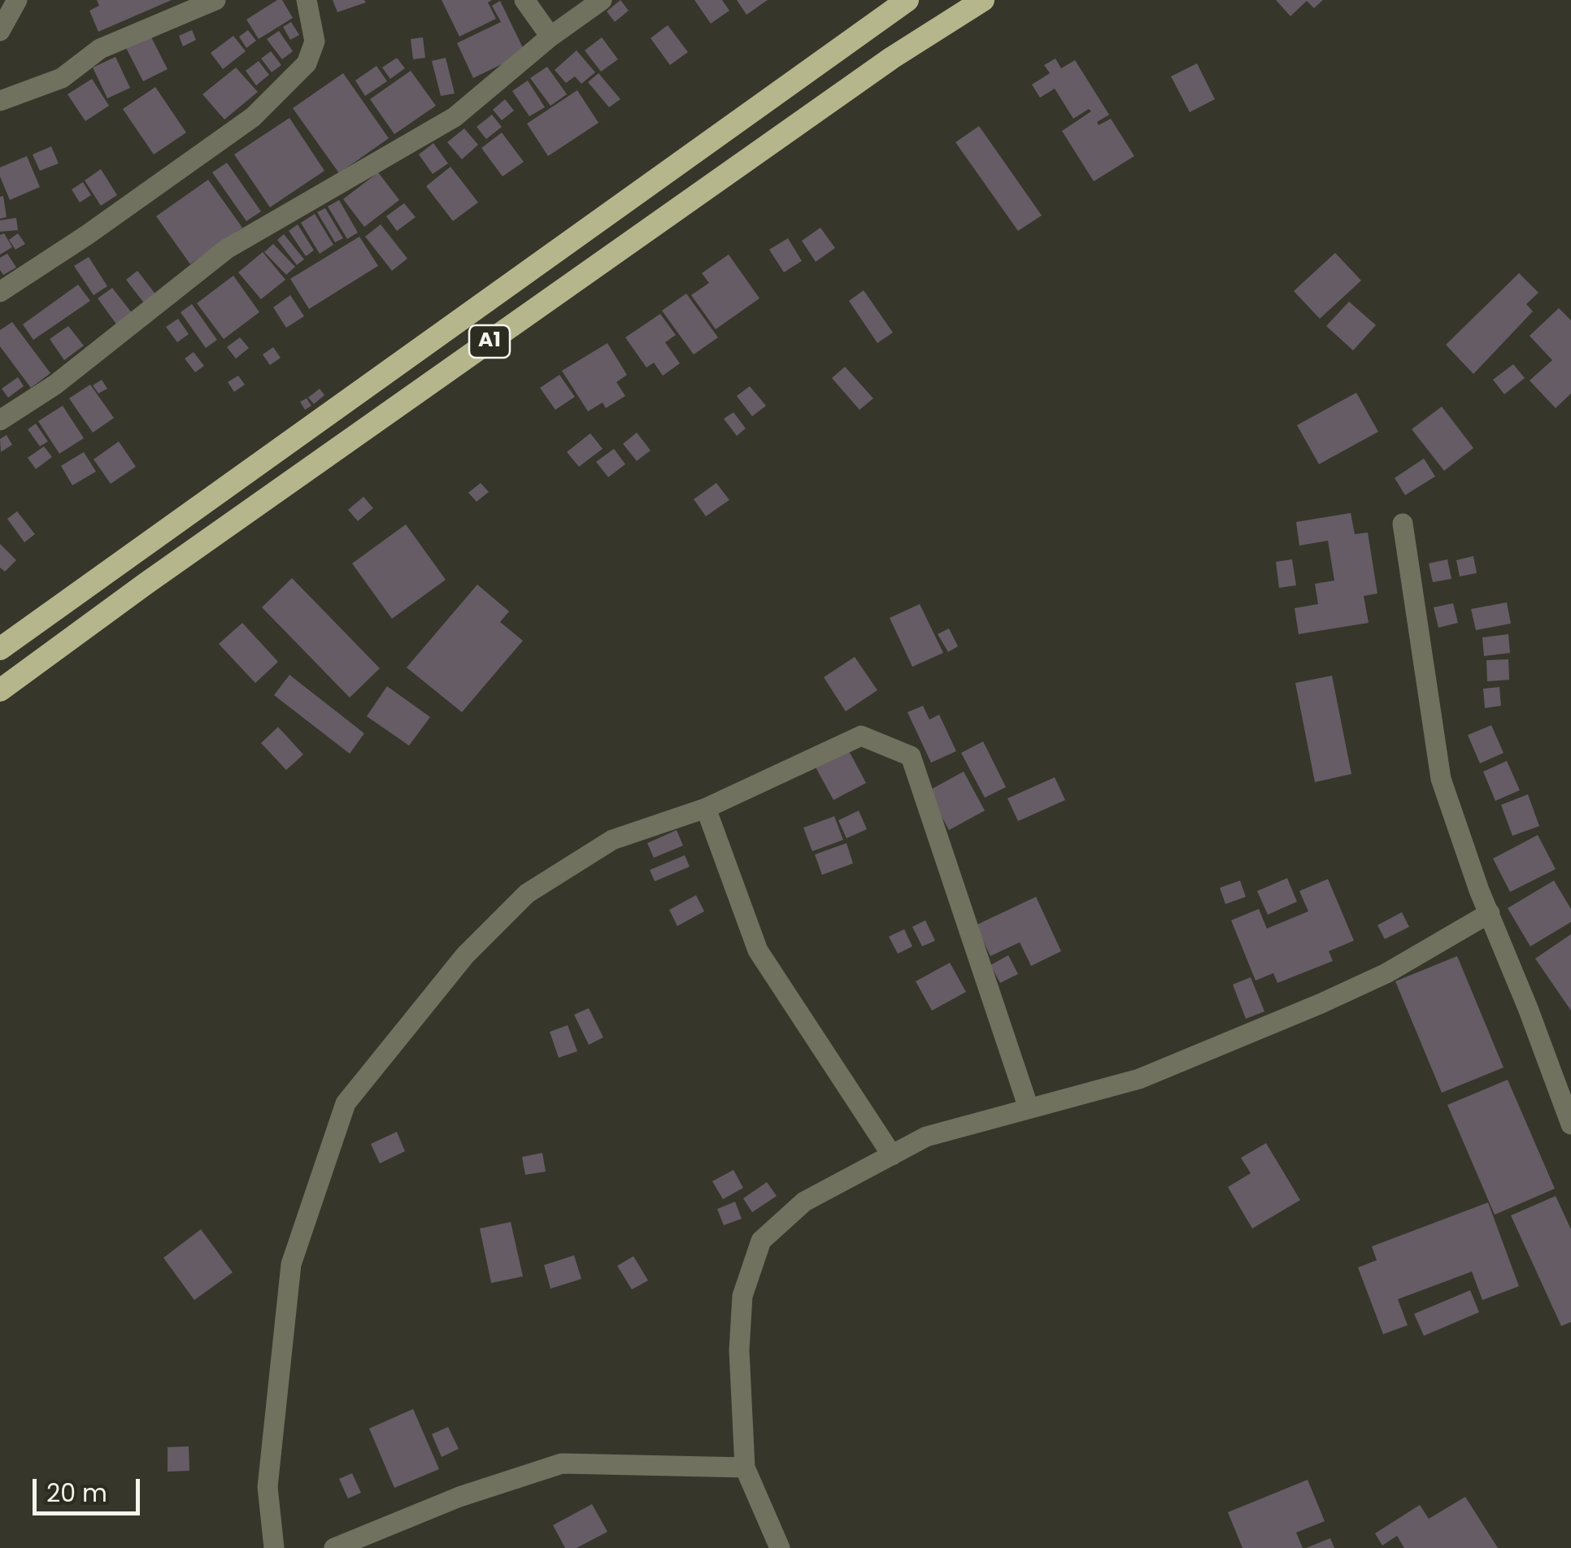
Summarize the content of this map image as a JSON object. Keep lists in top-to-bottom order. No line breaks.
{"streets":{"highway":["A1"]},"scale_bar":"20 m"}
